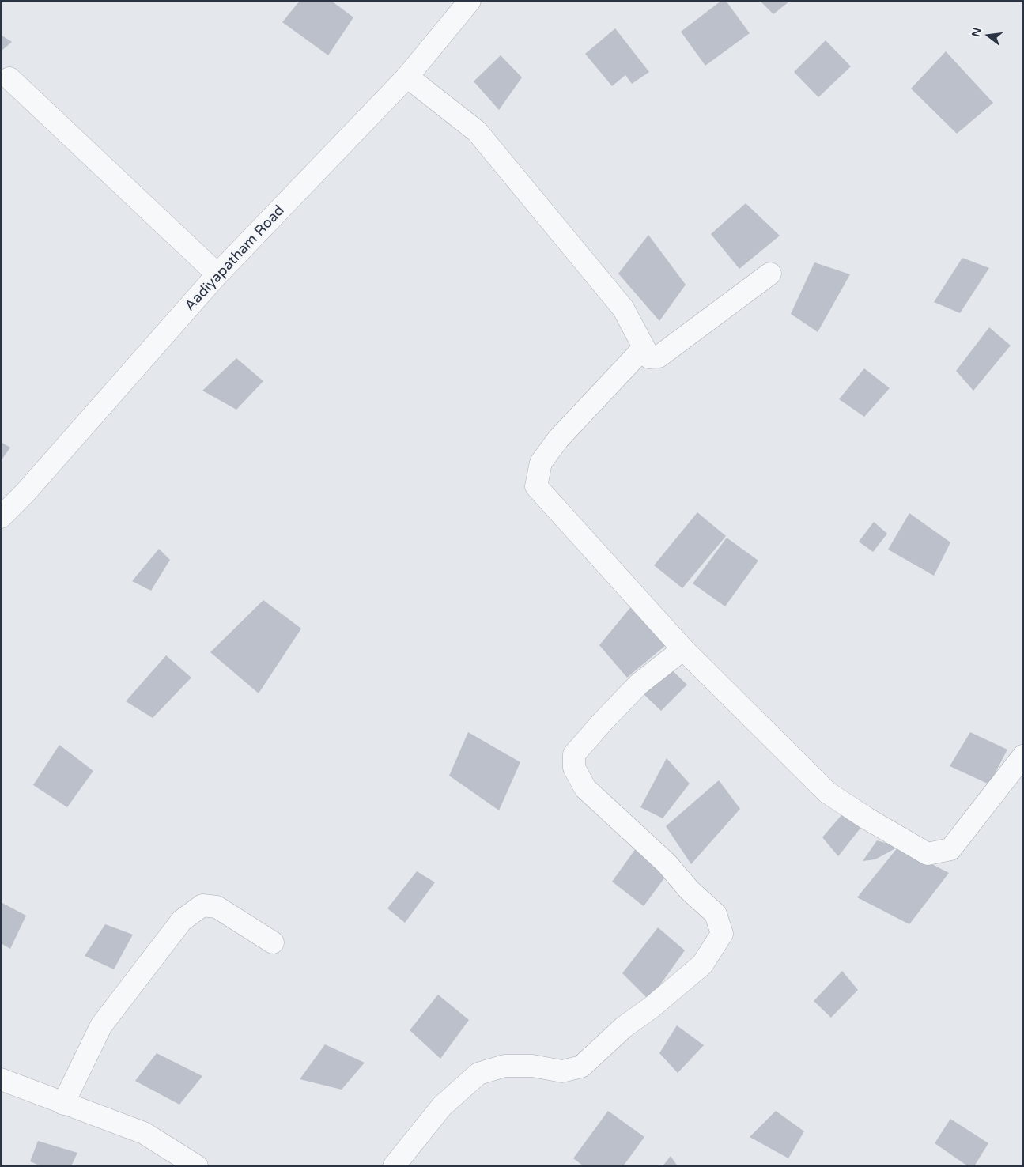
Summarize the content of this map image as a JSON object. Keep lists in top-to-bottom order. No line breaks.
{"streets":{"street":["Aadiyapatham Road"]},"north":"left"}
